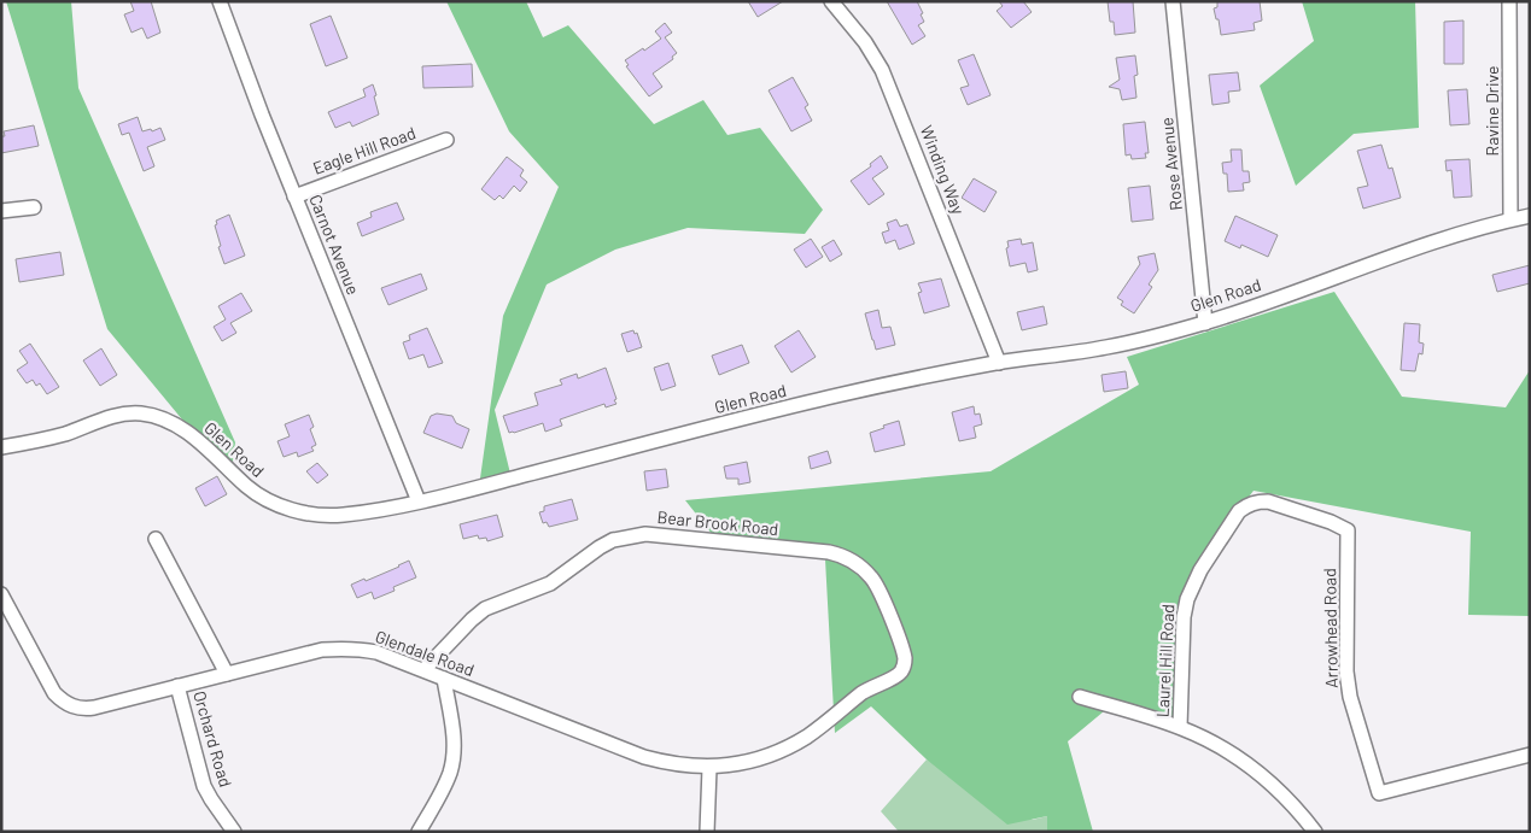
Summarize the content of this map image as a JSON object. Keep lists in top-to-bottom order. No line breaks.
{"streets":{"street":["Ravine Drive","Eagle Hill Road","Rose Avenue","Winding Way","Carnot Avenue","Glen Road","Bear Brook Road","Arrowhead Road","Glendale Road","Laurel Hill Road","Orchard Road"]},"crossings":[["Ravine Drive","Glen Road"],["Eagle Hill Road","Carnot Avenue"],["Rose Avenue","Glen Road"],["Winding Way","Glen Road"],["Carnot Avenue","Glen Road"],["Bear Brook Road","Glendale Road"],["Arrowhead Road","Laurel Hill Road"],["Glendale Road","Orchard Road"]]}
